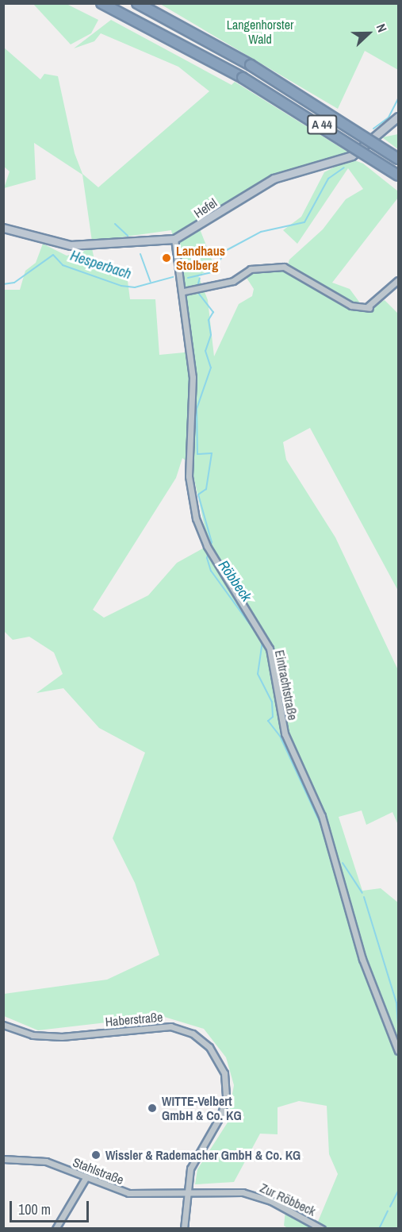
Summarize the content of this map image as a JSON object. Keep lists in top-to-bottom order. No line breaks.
{"streets":{"highway":["A 44"],"main road":["Hefel"],"street":["Eintrachtstraße","Haberstraße","Stahlstraße","Zur Röbbeck"]},"crossings":[["Hefel","Eintrachtstraße"],["Haberstraße","Stahlstraße"],["Haberstraße","Zur Röbbeck"],["Stahlstraße","Zur Röbbeck"]],"water":["Hesperbach","Röbbeck"],"parks":["Langenhorster Wald"],"places":["Landhaus Stolberg","WITTE-Velbert GmbH & Co. KG","Wissler & Rademacher GmbH & Co. KG"],"scale_bar":"100 m","north":"right"}
